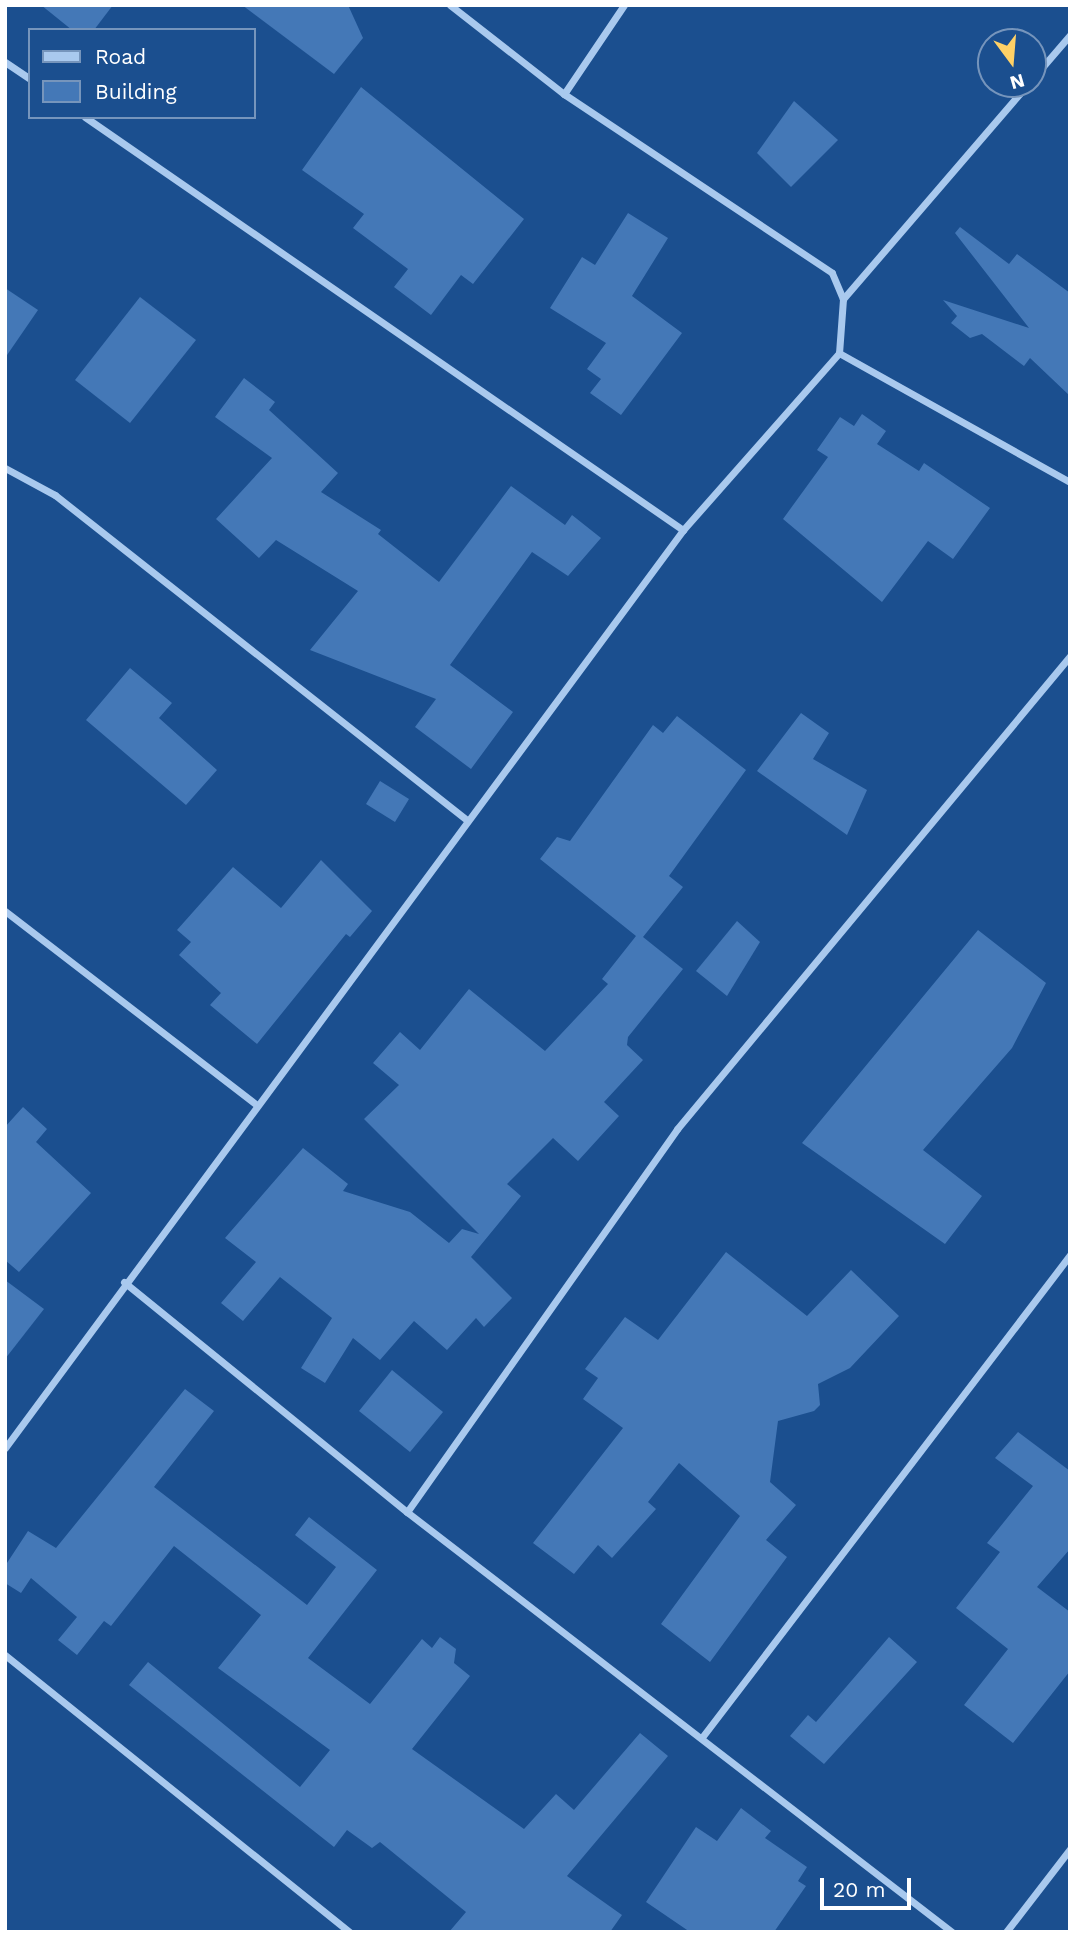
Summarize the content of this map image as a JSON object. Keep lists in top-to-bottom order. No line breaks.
{"legend":["Road","Building"],"scale_bar":"20 m","north":"bottom"}
